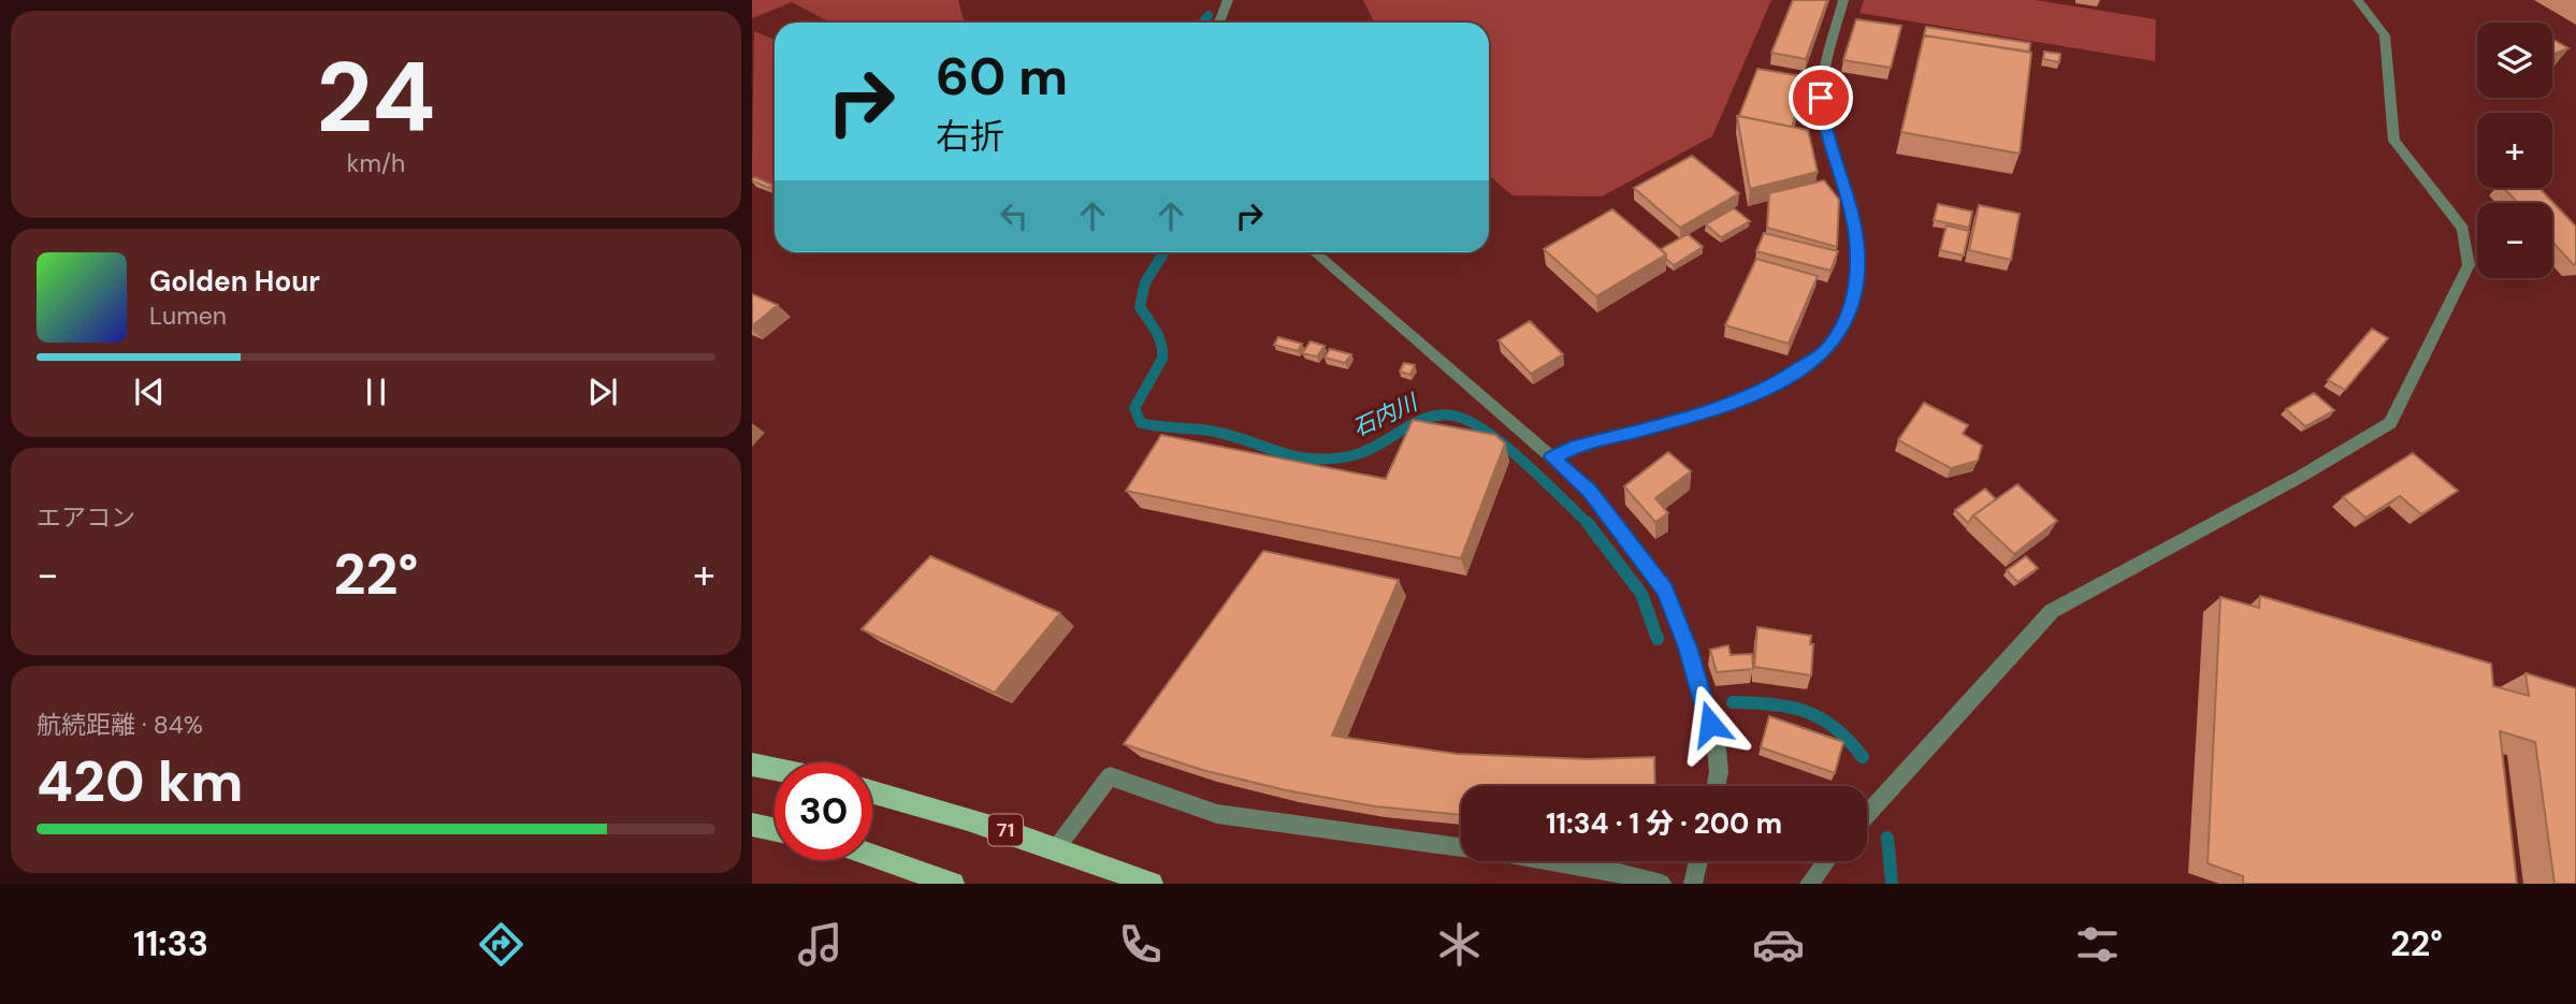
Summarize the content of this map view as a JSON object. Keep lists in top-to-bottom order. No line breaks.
{"streets":{"main road":["71"]},"water":["石内川"],"page":{"tile":[["24","km/h"],"エアコン",["航続距離 · 84%","420 km"]],"map_buttons":["+","−"],"turn":["60 m","右折"],"song":["Golden Hour","Lumen"],"heat":["−","22°","+"],"limit":"30","trip":"11:34 · 1 分 · 200 m","tabs":["11:33","22°"]}}
